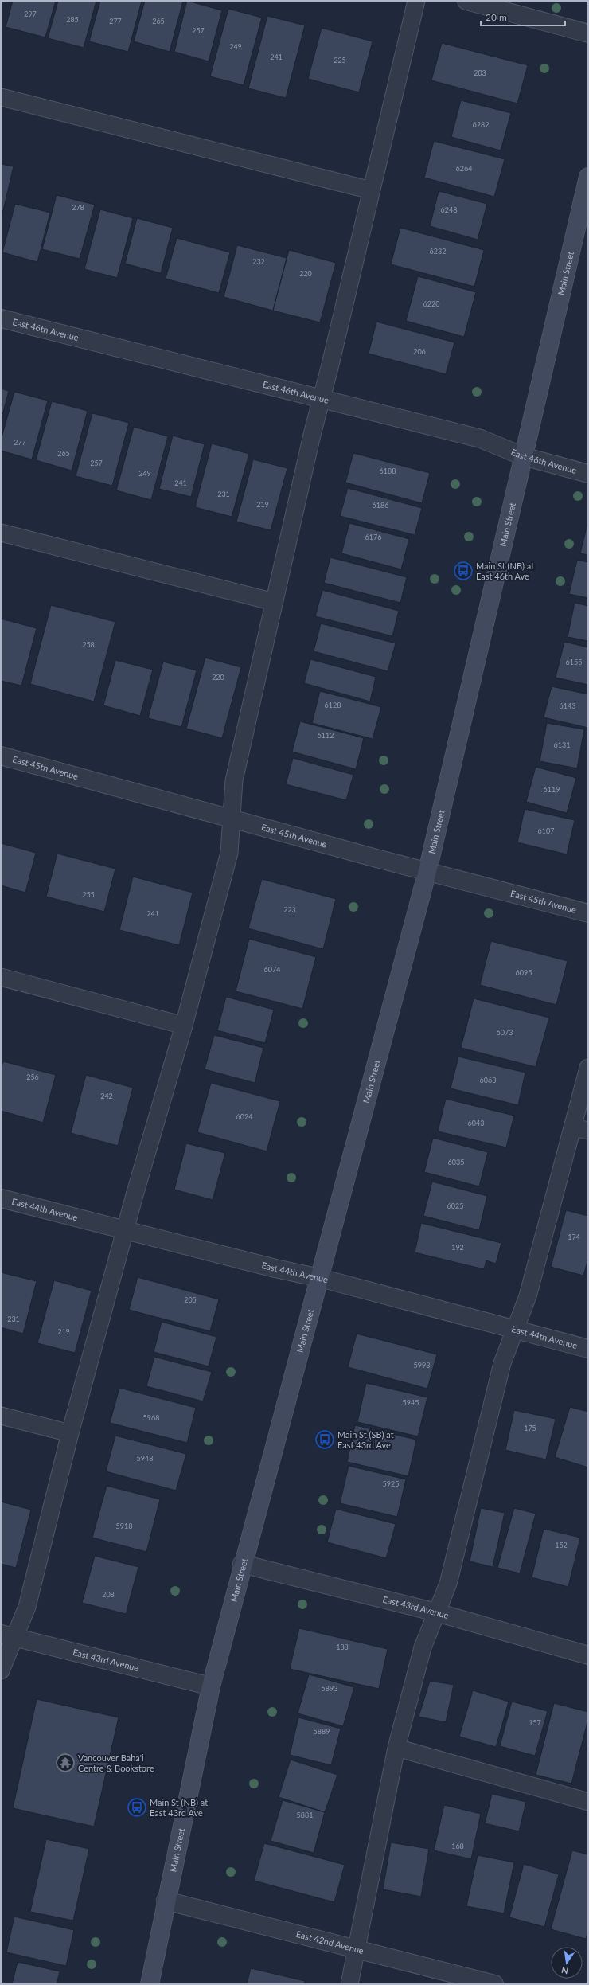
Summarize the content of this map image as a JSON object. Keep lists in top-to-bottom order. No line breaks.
{"streets":{"main road":["Main Street"],"street":["East 46th Avenue","East 45th Avenue","East 44th Avenue","East 43rd Avenue","East 42nd Avenue"]},"crossings":[["Main Street","East 46th Avenue"],["Main Street","East 45th Avenue"],["Main Street","East 44th Avenue"],["Main Street","East 43rd Avenue"],["Main Street","East 42nd Avenue"]],"places":{"bus stop":["Main St (NB) at East 46th Ave","Main St (SB) at East 43rd Ave","Main St (NB) at East 43rd Ave"],"temple":["Vancouver Baha'i Centre & Bookstore"]},"house_numbers":["297","285","277","265","257","249","241","225","203","6282","6264","278","6248","6232","232","220","6220","206","277","265","257","6188","249","241","231","219","6186","6176","258","6155","220","6128","6143","6112","6131","6119","6107","255","223","241","6074","6095","6073","256","6063","242","6024","6043","6035","6025","174","192","205","231","219","5993","5945","5968","175","5948","5925","5918","152","208","183","5893","157","5889","5881","168"],"scale_bar":"20 m","north":"bottom"}
